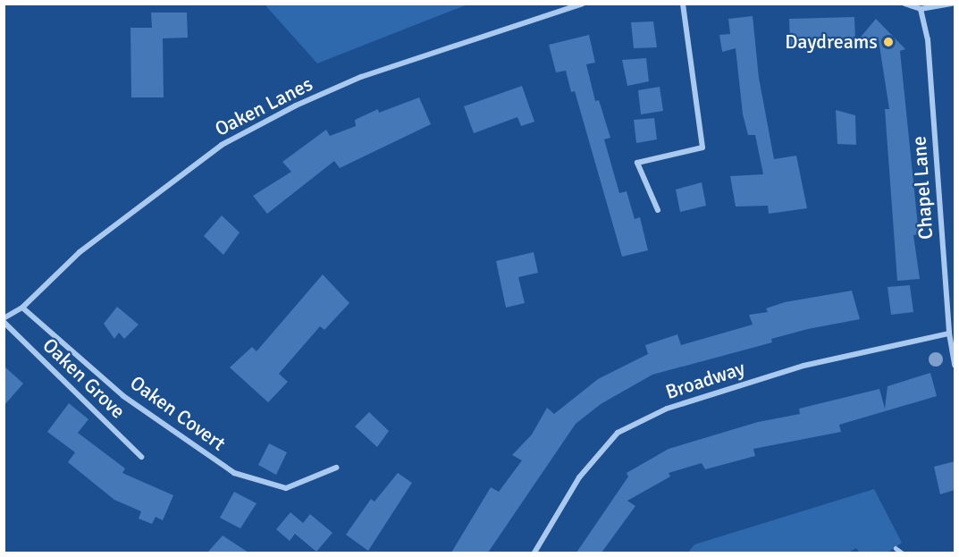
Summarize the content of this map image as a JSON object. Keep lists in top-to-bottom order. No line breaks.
{"streets":{"street":["Oaken Lanes","Chapel Lane","Oaken Grove","Broadway","Oaken Covert"]},"crossings":[["Oaken Lanes","Oaken Grove"],["Oaken Lanes","Oaken Covert"],["Chapel Lane","Broadway"]],"places":["Daydreams"]}
